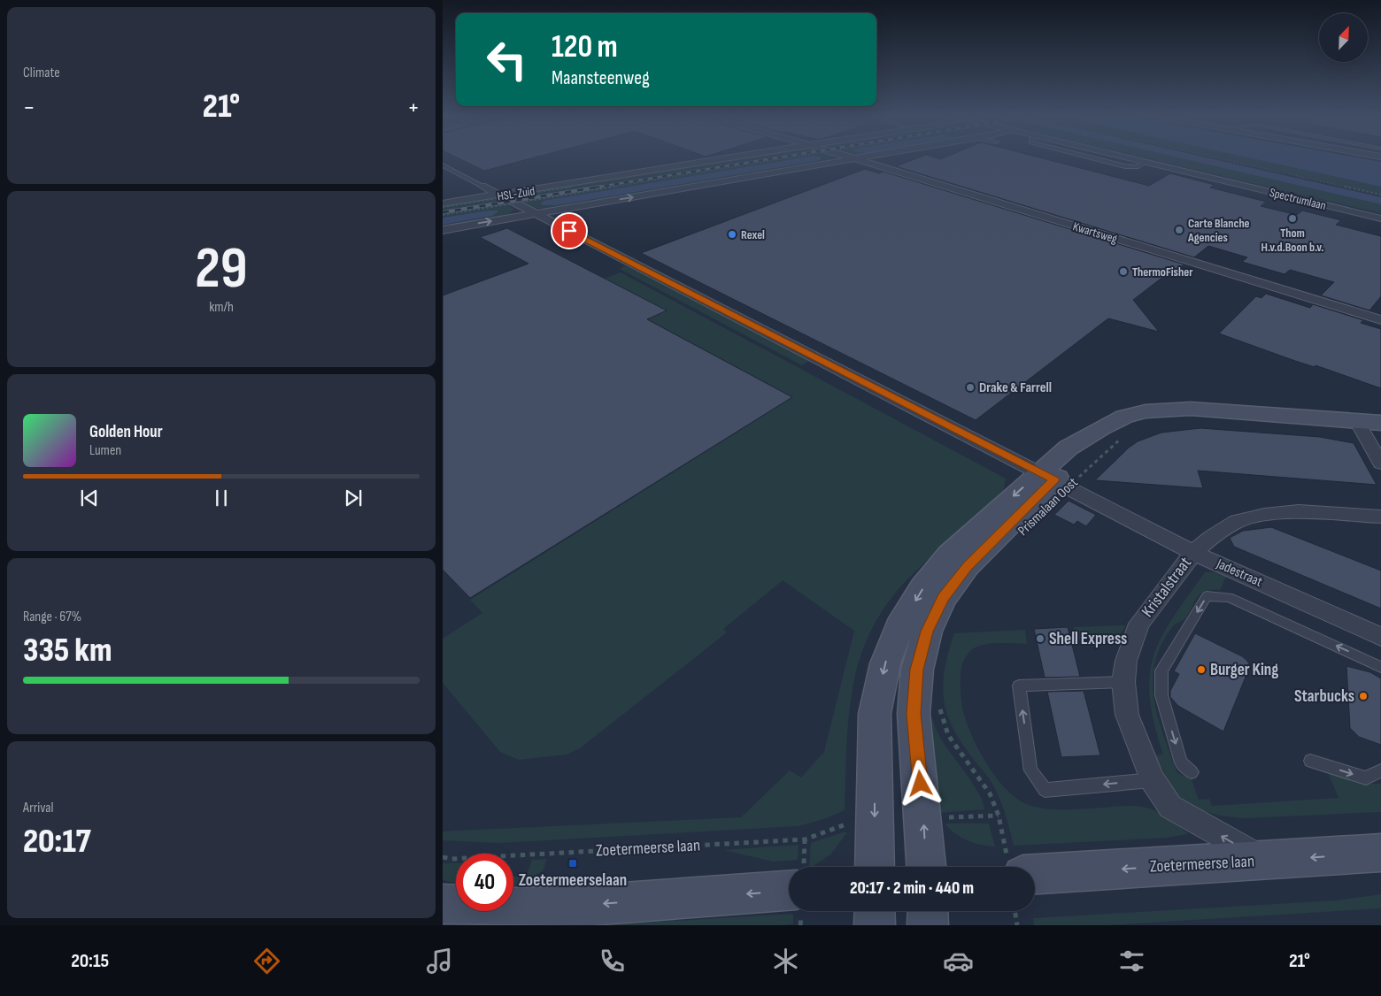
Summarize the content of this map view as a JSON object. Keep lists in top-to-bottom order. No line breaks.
{"streets":{"street":["Spectrumlaan","Kwartsweg","Prismalaan Oost","Jadestraat","Kristalstraat","Zoetermeerse laan"],"path":["HSL-Zuid"]},"crossings":[["Prismalaan Oost","Jadestraat"],["Jadestraat","Kristalstraat"],["Kristalstraat","Zoetermeerse laan"]],"one_way":["Zoetermeerse laan"],"places":{"other":["Thom H.v.d.Boon b.v.","Carte Blanche Agencies","Rexel","ThermoFisher","Drake & Farrell","Shell Express","Burger King","Starbucks"],"transit":["Zoetermeerselaan"]},"north":"top right","page":{"tile":["Climate",["29","km/h"],["Range · 67%","335 km"],["Arrival","20:17"]],"turn":["120 m","Maansteenweg"],"heat":["−","21°","+"],"song":["Golden Hour","Lumen"],"limit":"40","trip":"20:17 · 2 min · 440 m","tabs":["20:15","21°"]}}
